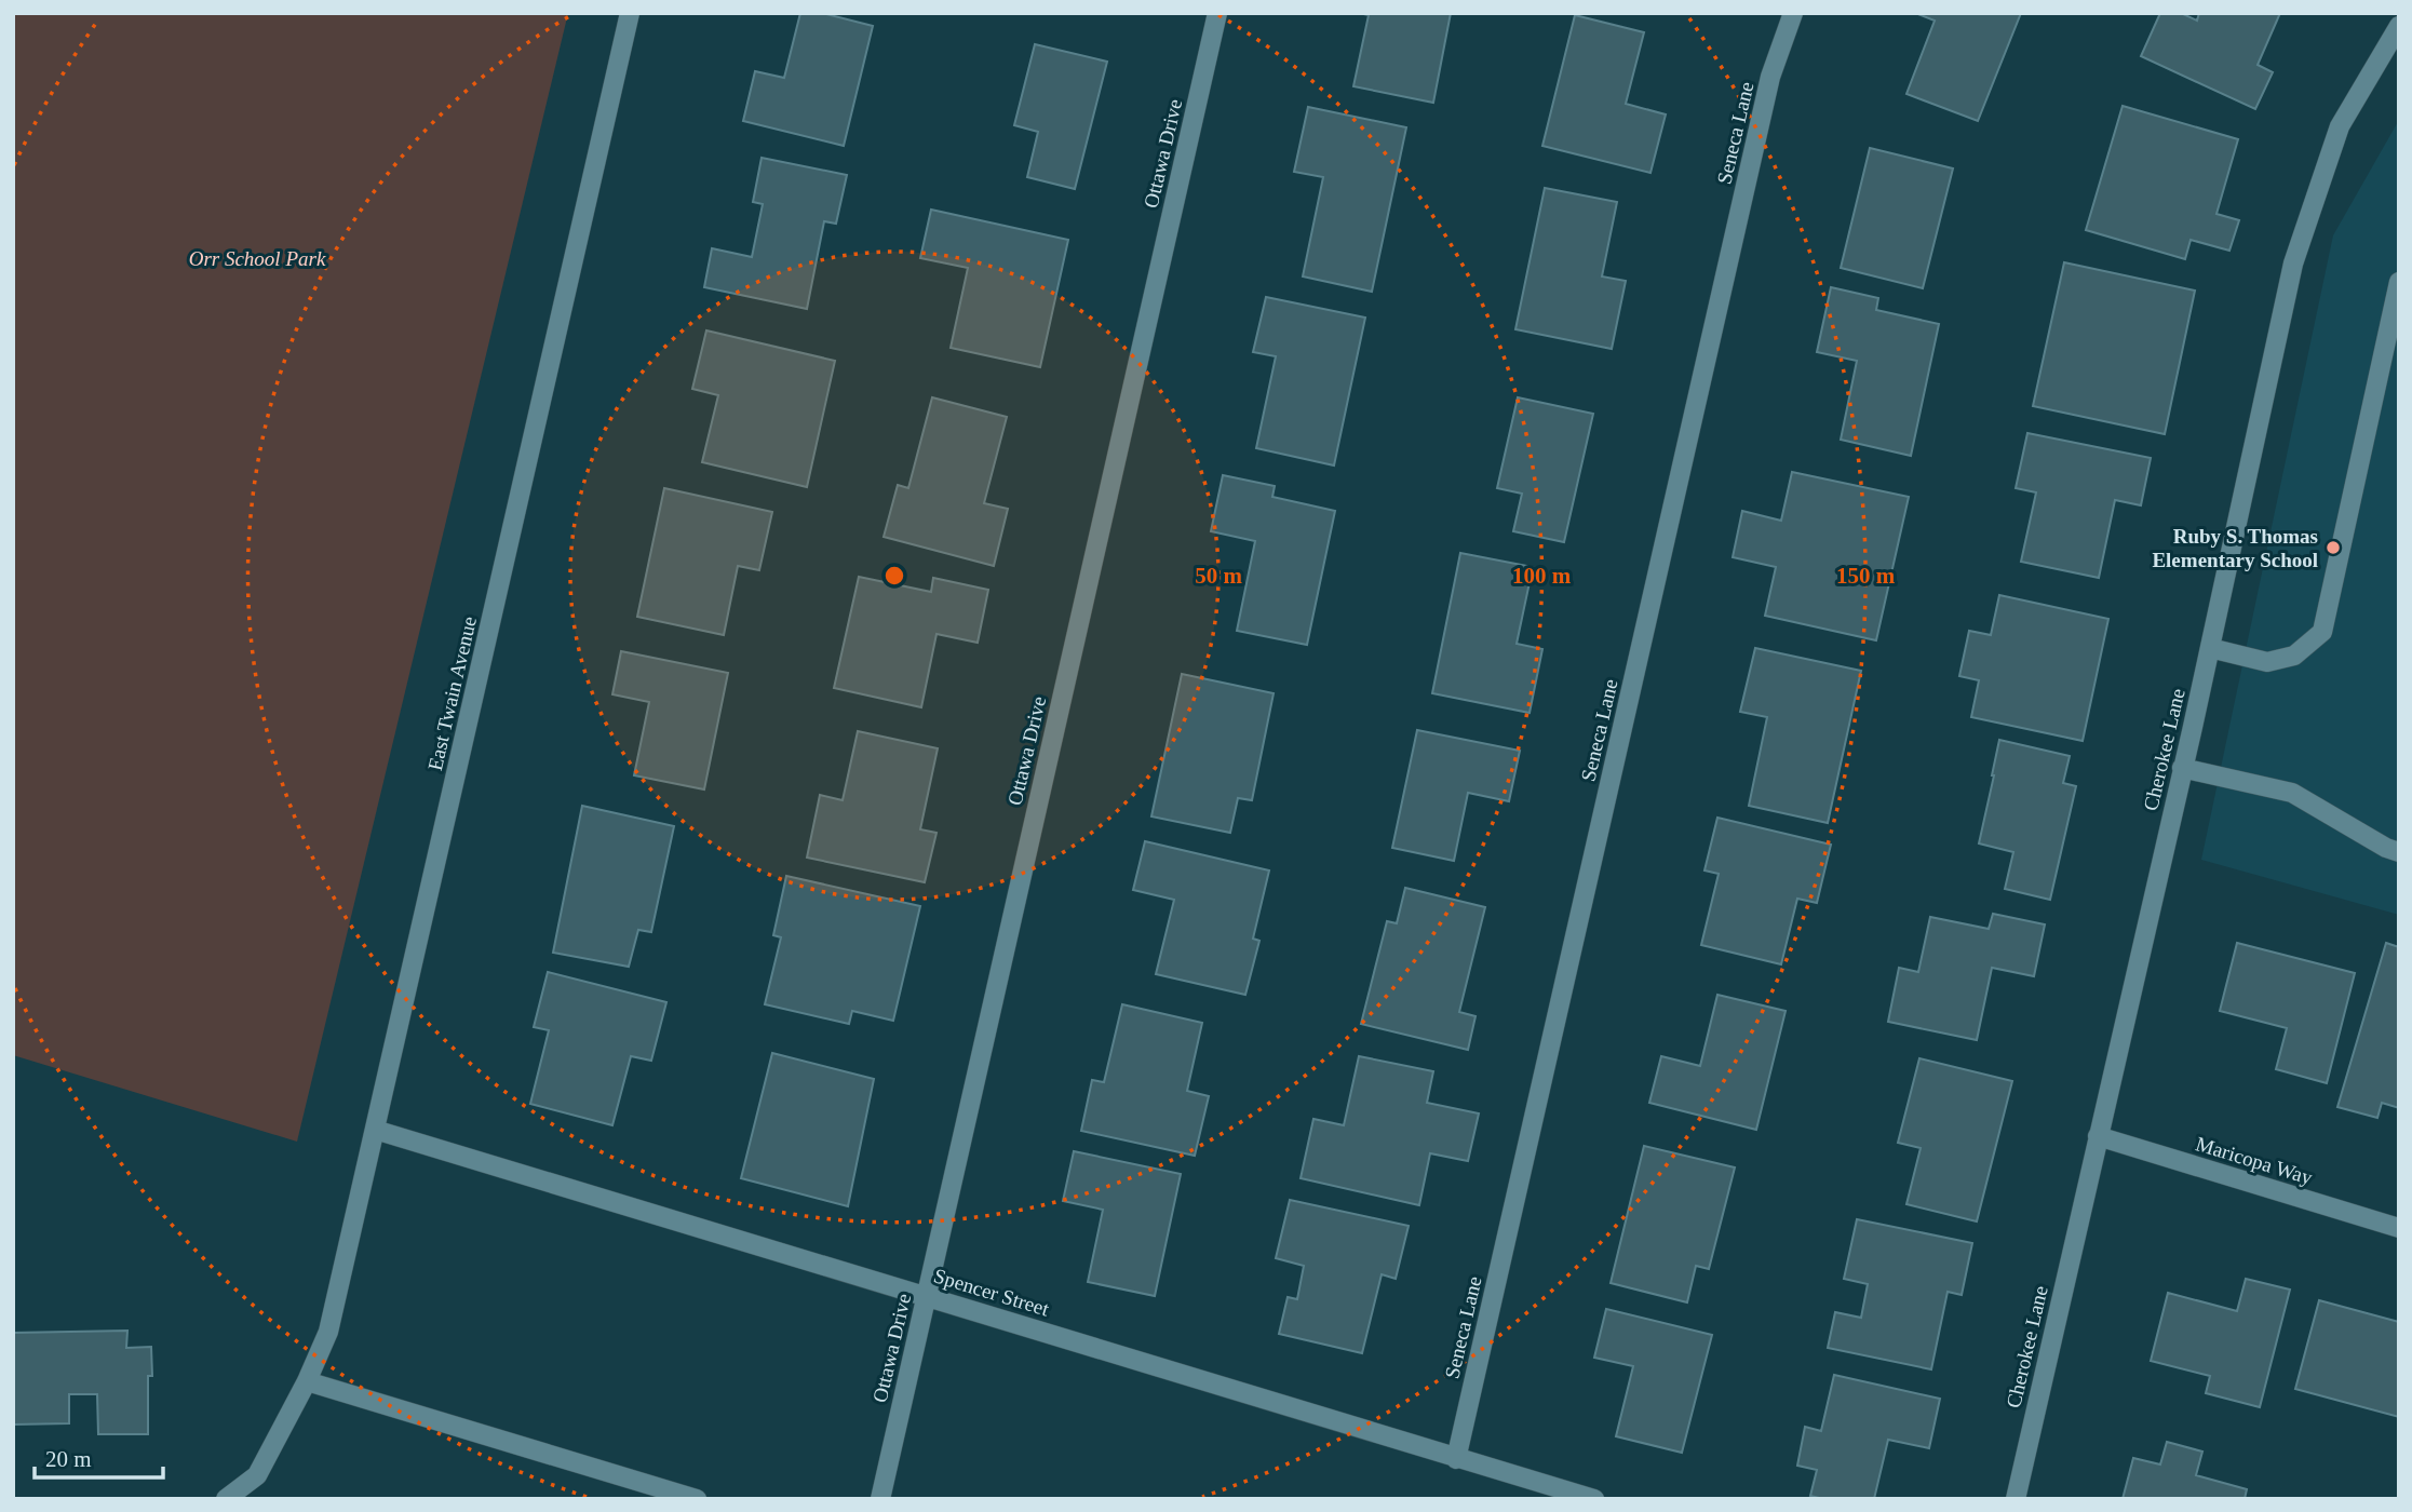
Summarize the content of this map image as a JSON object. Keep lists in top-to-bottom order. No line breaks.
{"streets":{"street":["Seneca Lane","Ottawa Drive","East Twain Avenue","Cherokee Lane","Maricopa Way","Spencer Street"]},"crossings":[["Seneca Lane","Spencer Street"],["Ottawa Drive","Spencer Street"],["East Twain Avenue","Spencer Street"],["Cherokee Lane","Maricopa Way"]],"parks":["Orr School Park"],"places":["Ruby S. Thomas Elementary School"],"scale_bar":"20 m","rings":["50 m","100 m","150 m"]}
